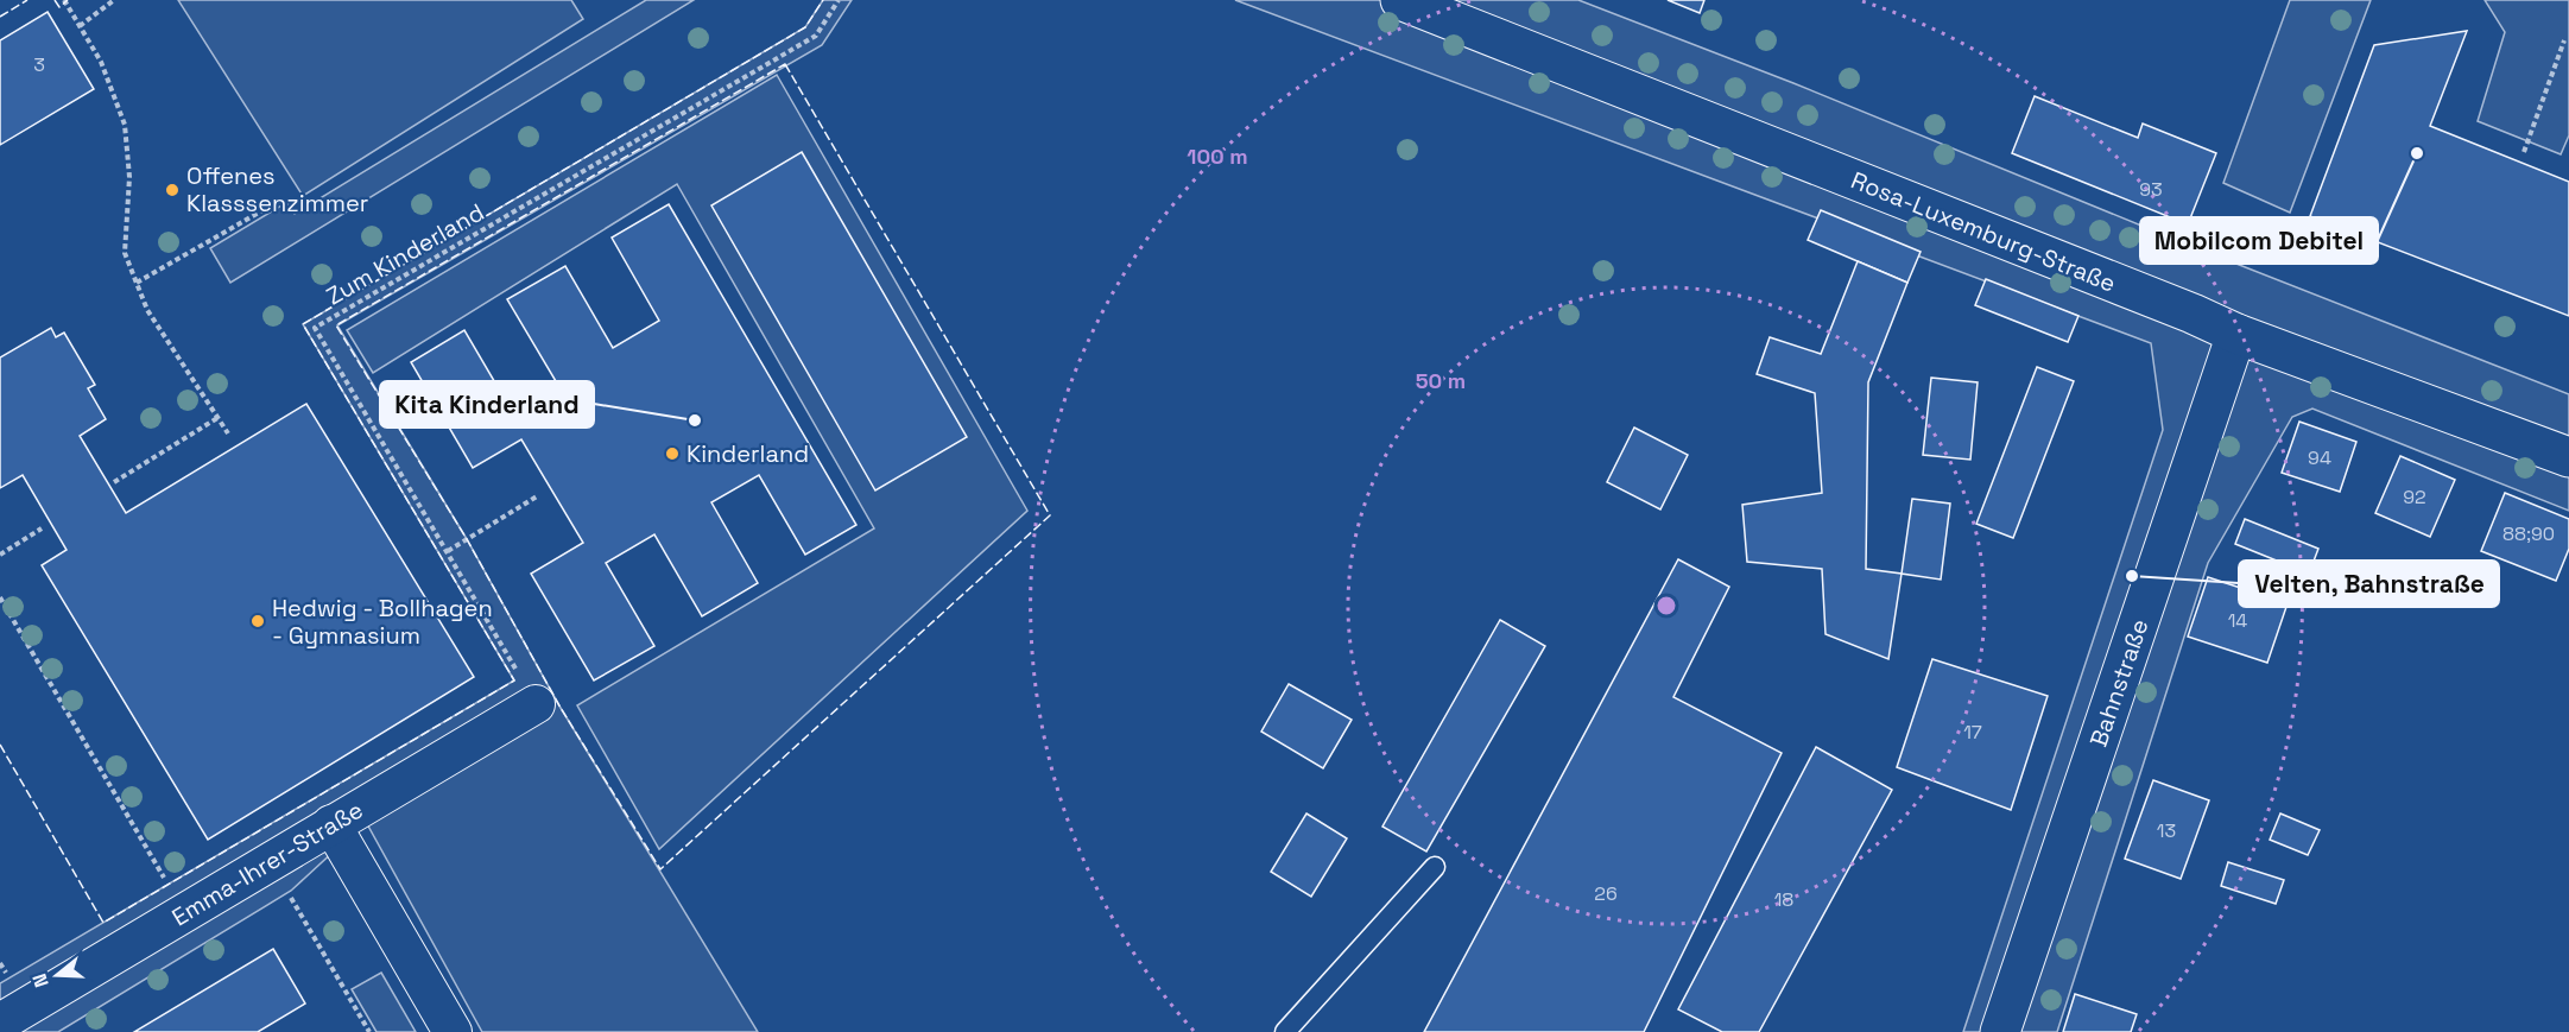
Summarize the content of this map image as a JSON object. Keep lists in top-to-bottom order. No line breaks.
{"streets":{"main road":["Rosa-Luxemburg-Straße","Bahnstraße"],"street":["Emma-Ihrer-Straße"],"path":["Zum Kinderland"]},"crossings":[["Rosa-Luxemburg-Straße","Bahnstraße"],["Zum Kinderland","Emma-Ihrer-Straße"]],"places":["Mobilcom Debitel","Offenes Klasssenzimmer","Kita Kinderland","Kinderland","Velten, Bahnstraße","Hedwig - Bollhagen - Gymnasium"],"house_numbers":["3","93","94","92","88;90","14","17","13","26","18"],"north":"left","rings":["100 m","50 m"]}
